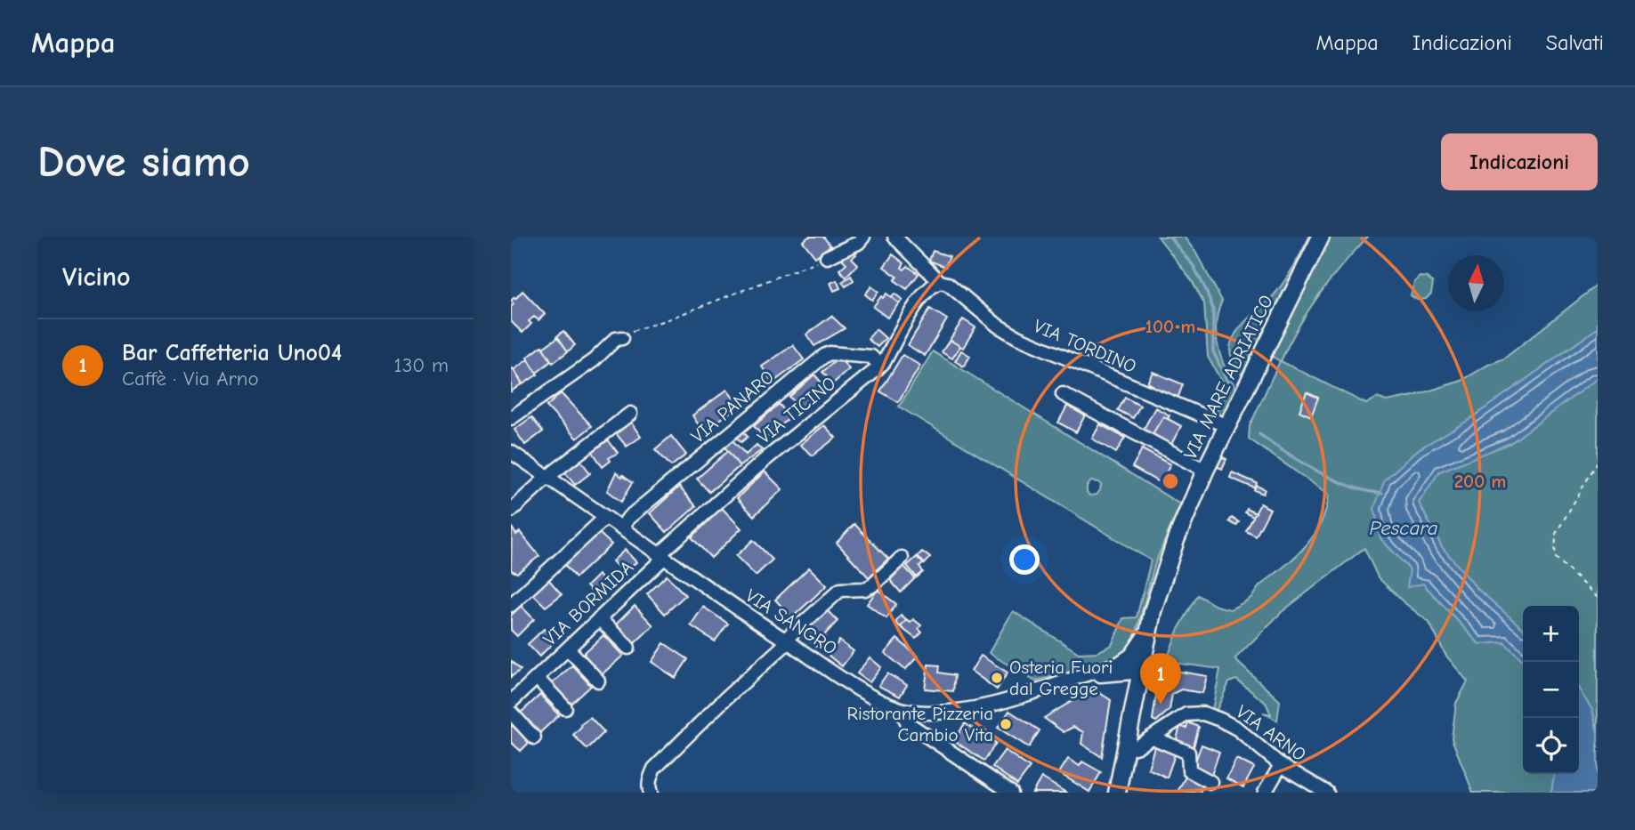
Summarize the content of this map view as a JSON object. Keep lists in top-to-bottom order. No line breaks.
{"streets":{"main road":["VIA MARE ADRIATICO"],"street":["VIA TORDINO","VIA PANARO","VIA TICINO","VIA BORMIDA","VIA SANGRO","VIA ARNO"]},"crossings":[["VIA TORDINO","VIA MARE ADRIATICO"],["VIA TORDINO","VIA TICINO"],["VIA MARE ADRIATICO","VIA SANGRO"],["VIA MARE ADRIATICO","VIA ARNO"],["VIA PANARO","VIA TICINO"],["VIA PANARO","VIA SANGRO"],["VIA TICINO","VIA BORMIDA"],["VIA TICINO","VIA SANGRO"],["VIA BORMIDA","VIA SANGRO"]],"water":["Pescara"],"places":["Osteria Fuori dal Gregge","Ristorante Pizzeria Cambio Vita"],"north":"top","page":{"header":"Mappa","nav":["Mappa","Indicazioni","Salvati"],"buttons":"Indicazioni","title":"Dove siamo","heading":"Vicino","list":[{"mark":"1","name":"Bar Caffetteria Uno04","note":"Caffè · Via Arno","value":"130 m"}],"map_buttons":["+","−"],"pins":"1"},"rings":["100 m","200 m"]}
